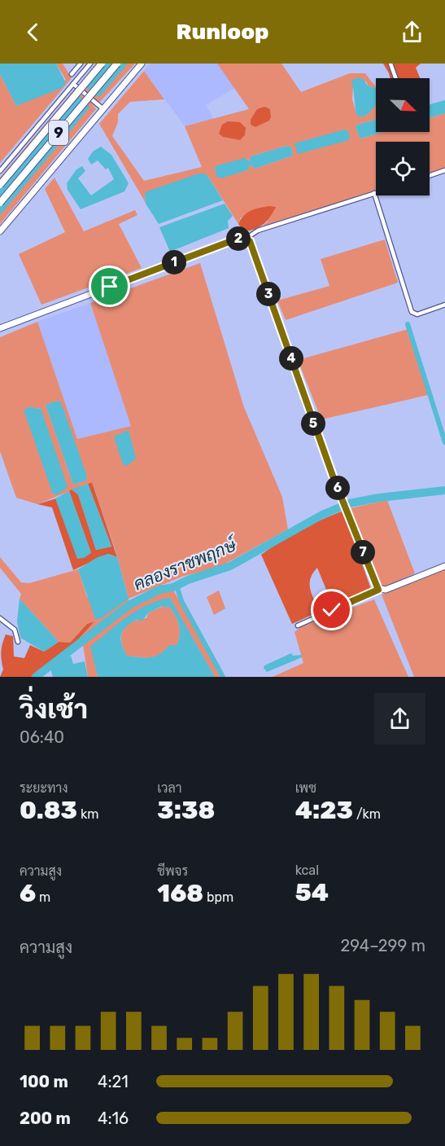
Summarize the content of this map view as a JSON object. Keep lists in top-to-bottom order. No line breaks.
{"streets":{"highway":["9"]},"water":["คลองราชพฤกษ์"],"north":"bottom right","page":{"header":"Runloop","pins":["2","1","3","4","5","6","7"],"heading":["วิ่งเช้า","06:40"],"stats":[["ระยะทาง","0.83 km"],["เวลา","3:38"],["เพซ","4:23 /km"],["ความสูง","6 m"],["ชีพจร","168 bpm"],["kcal","54"]],"chart":["ความสูง","294–299 m"],"list":[{"name":"100 m","note":"4:21"},{"name":"200 m","note":"4:16"}]}}
